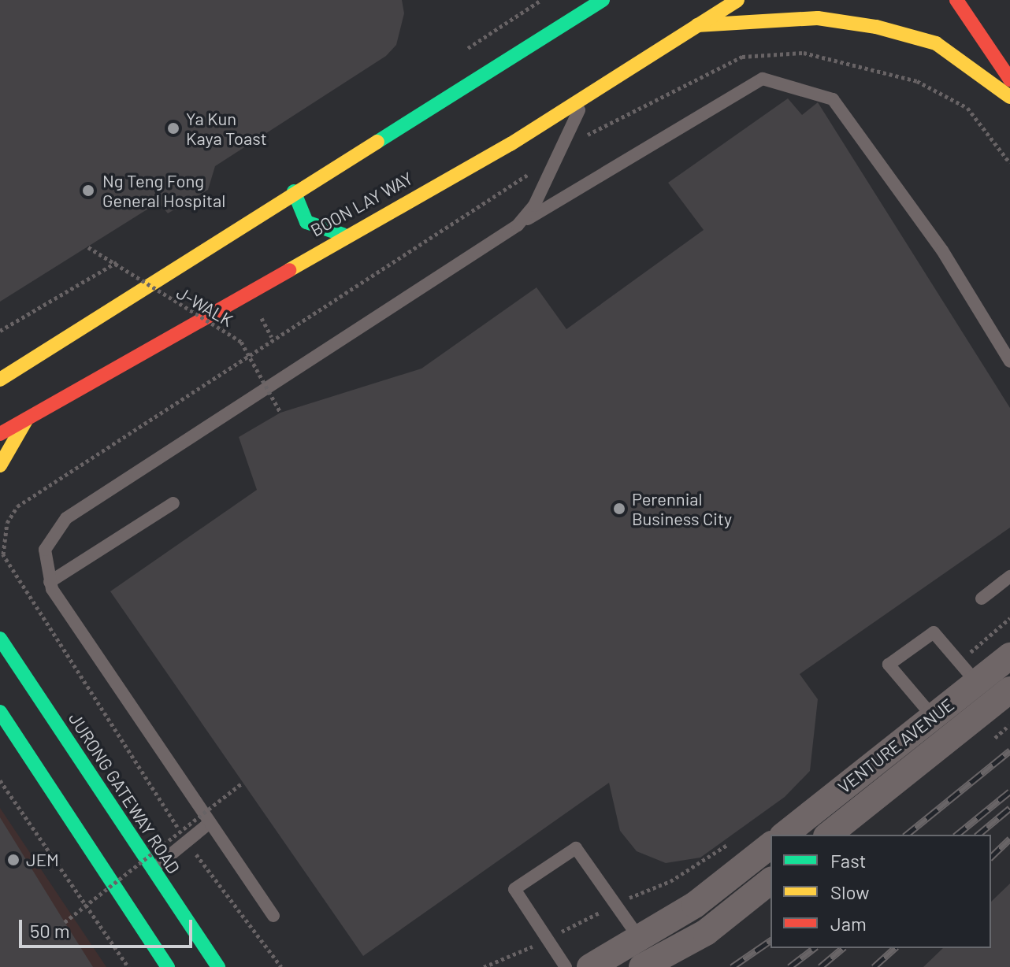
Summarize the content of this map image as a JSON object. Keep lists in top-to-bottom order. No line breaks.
{"streets":{"main road":["BOON LAY WAY","JURONG GATEWAY ROAD"],"street":["VENTURE AVENUE"],"path":["J-WALK"]},"places":["Ya Kun Kaya Toast","Ng Teng Fong General Hospital","Perennial Business City","JEM"],"legend":["Fast","Slow","Jam"],"scale_bar":"50 m"}
